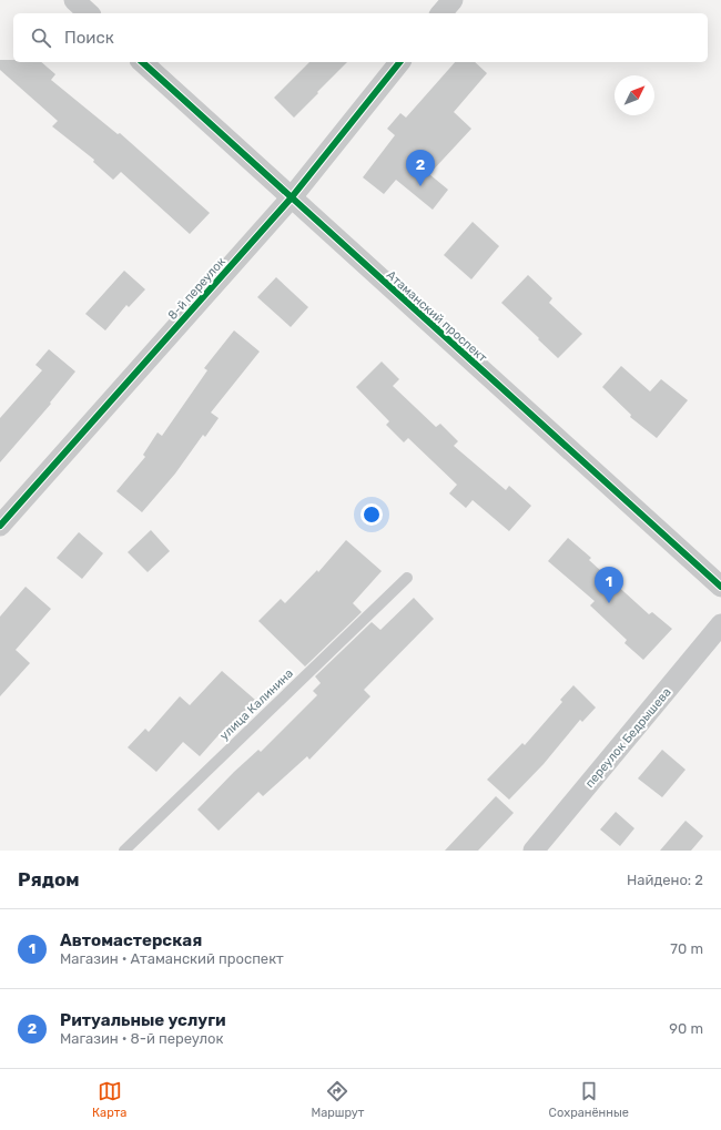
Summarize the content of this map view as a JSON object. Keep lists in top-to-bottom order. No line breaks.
{"streets":{"street":["8-й переулок","Атаманский проспект","переулок Бедрышева"],"lane":["улица Калинина"]},"crossings":[["8-й переулок","Атаманский проспект"]],"north":"top right","page":{"search":"Поиск","pins":["2","1"],"heading":["Рядом","Найдено: 2"],"list":[{"mark":"1","name":"Автомастерская","note":"Магазин · Атаманский проспект","value":"70 m"},{"mark":"2","name":"Ритуальные услуги","note":"Магазин · 8-й переулок","value":"90 m"}],"nav":["Карта","Маршрут","Сохранённые"]}}
